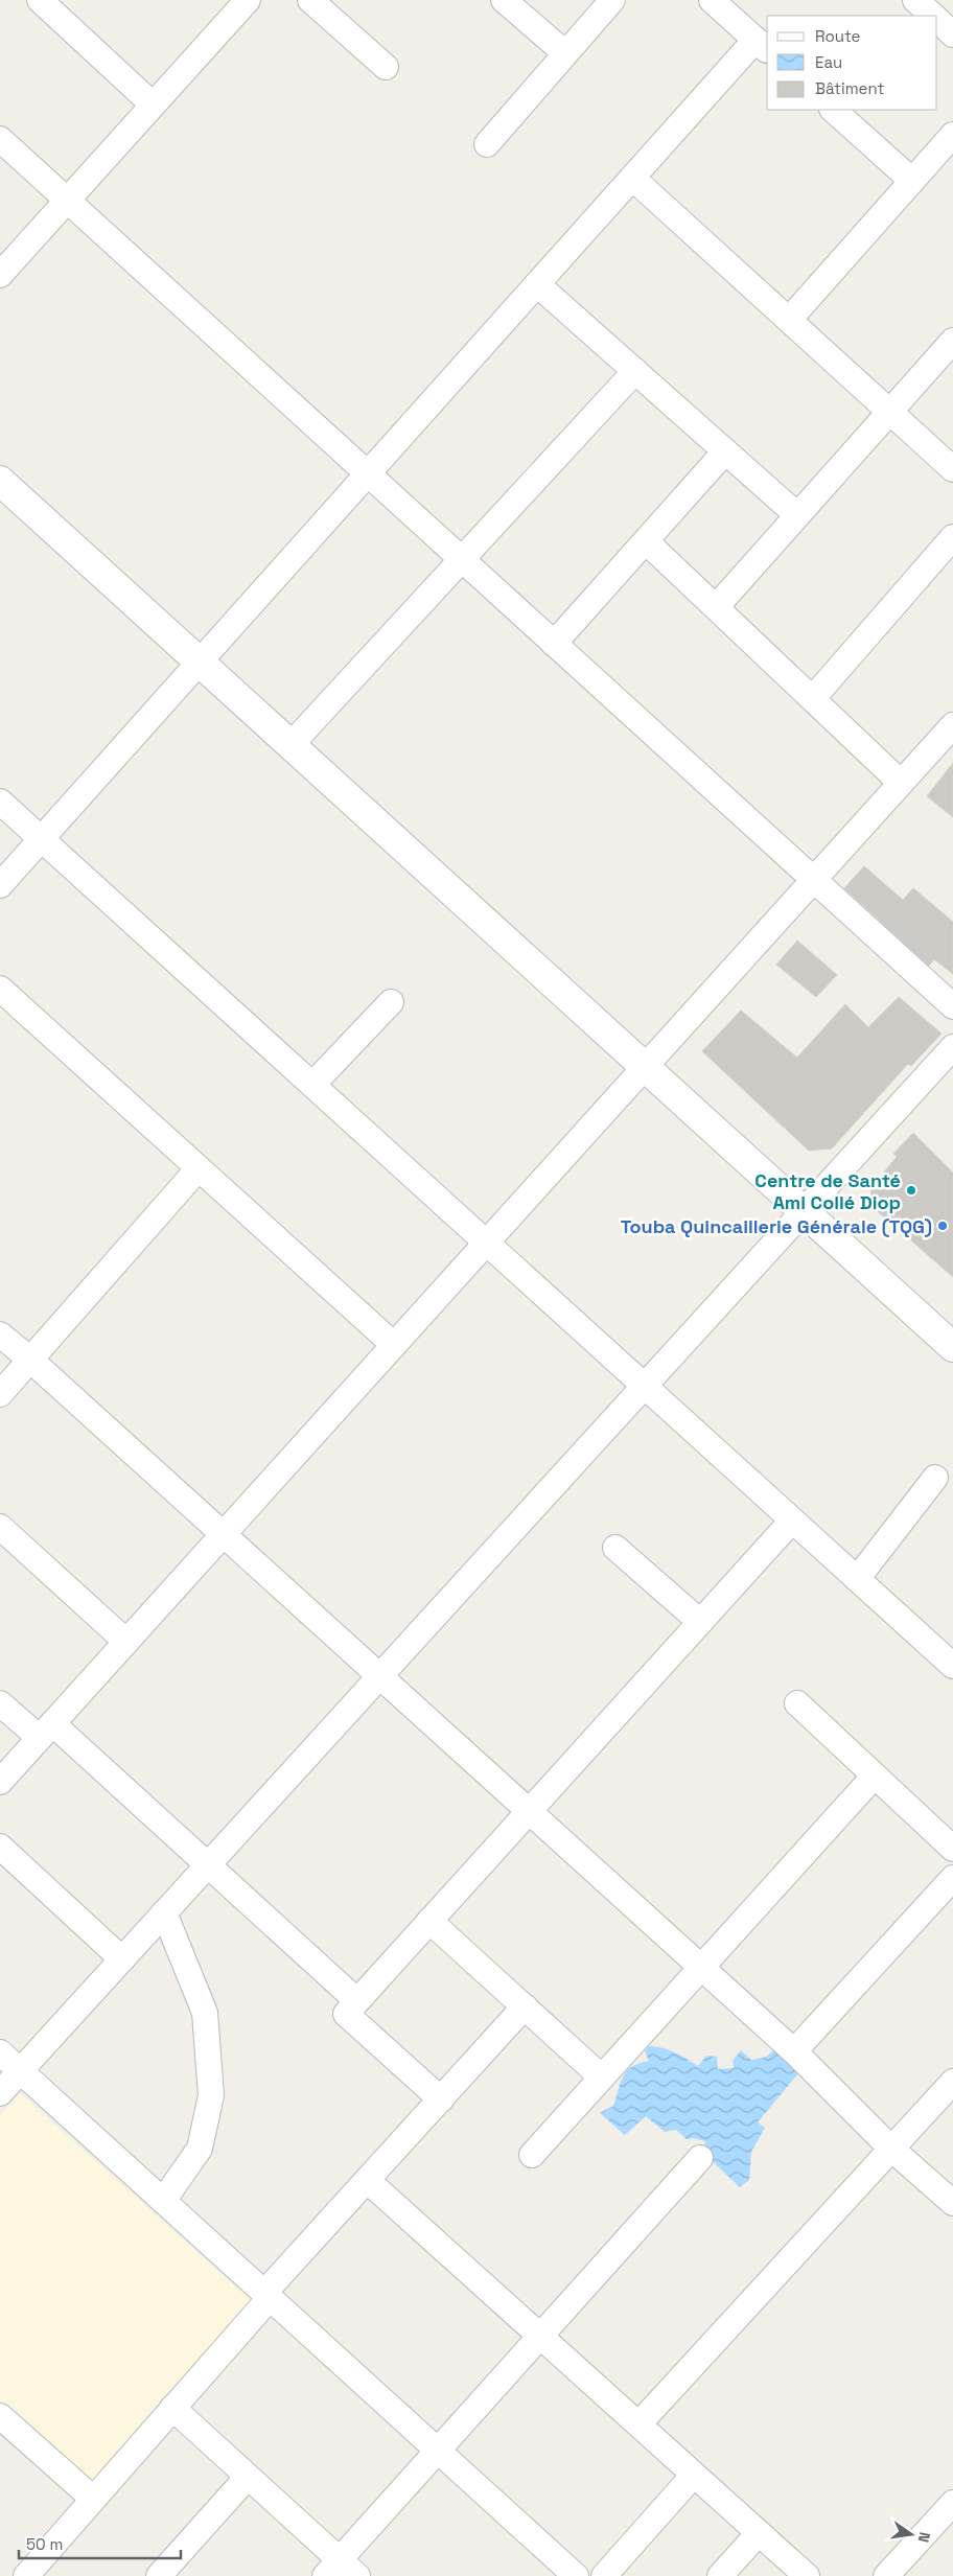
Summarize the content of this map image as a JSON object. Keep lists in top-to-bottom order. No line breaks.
{"places":["Centre de Santé Ami Collé Diop","Touba Quincaillerie Générale (TQG)"],"legend":["Route","Eau","Bâtiment"],"scale_bar":"50 m","north":"right"}
